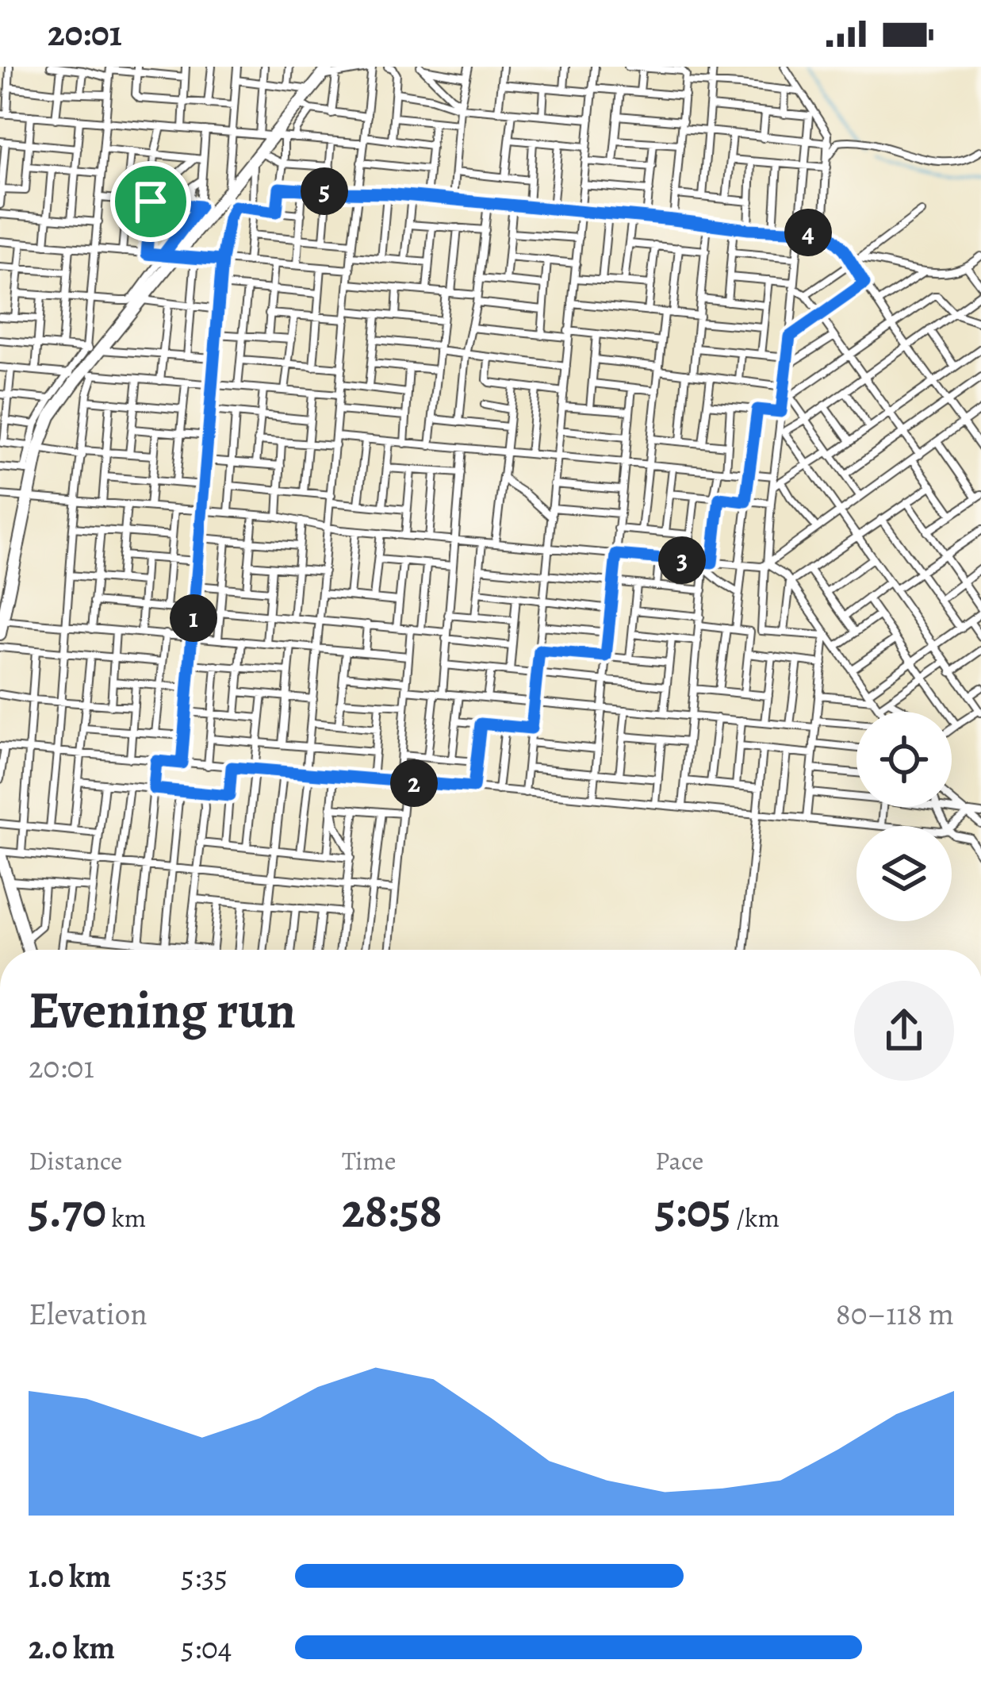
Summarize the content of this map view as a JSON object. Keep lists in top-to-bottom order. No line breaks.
{"page":{"status":"20:01","pins":["5","4","3","1","2"],"heading":["Evening run","20:01"],"stats":[["Distance","5.70 km"],["Time","28:58"],["Pace","5:05 /km"]],"chart":["Elevation","80–118 m"],"list":[{"name":"1.0 km","note":"5:35"},{"name":"2.0 km","note":"5:04"}]}}
